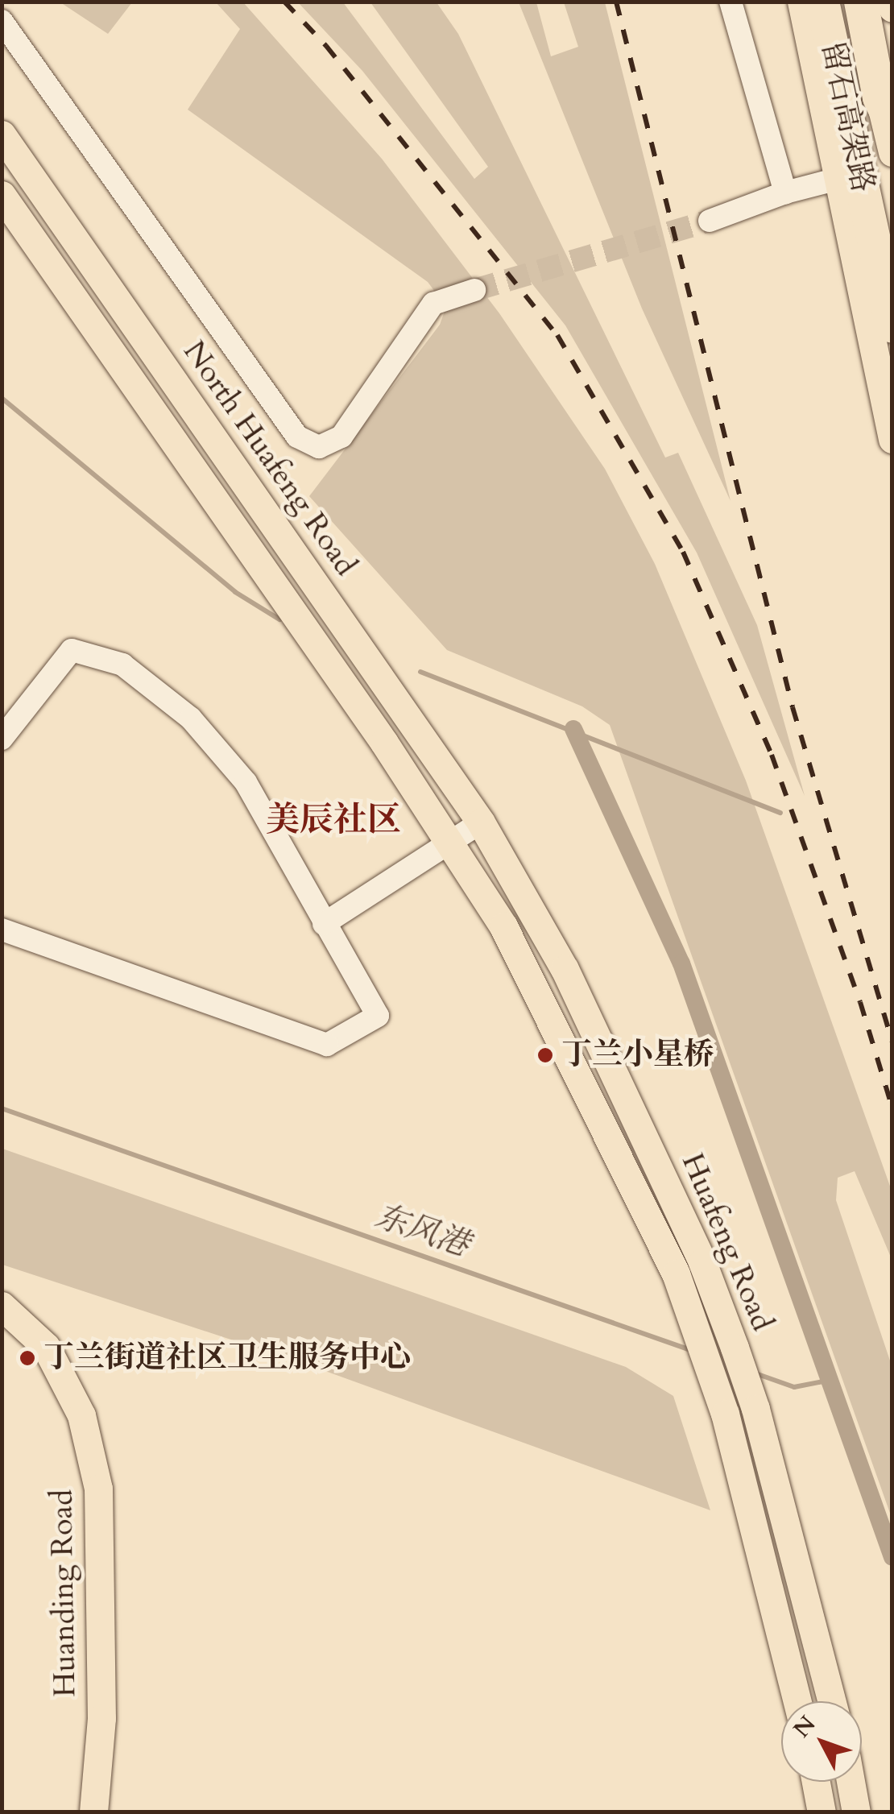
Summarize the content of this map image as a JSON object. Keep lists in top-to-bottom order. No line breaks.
{"streets":{"highway":["留石高架路"],"main road":["North Huafeng Road","Huafeng Road","Huanding Road"]},"crossings":[["North Huafeng Road","Huafeng Road"]],"districts":["美辰社区"],"water":["东风港"],"places":["丁兰小星桥","丁兰街道社区卫生服务中心"],"north":"top left"}
